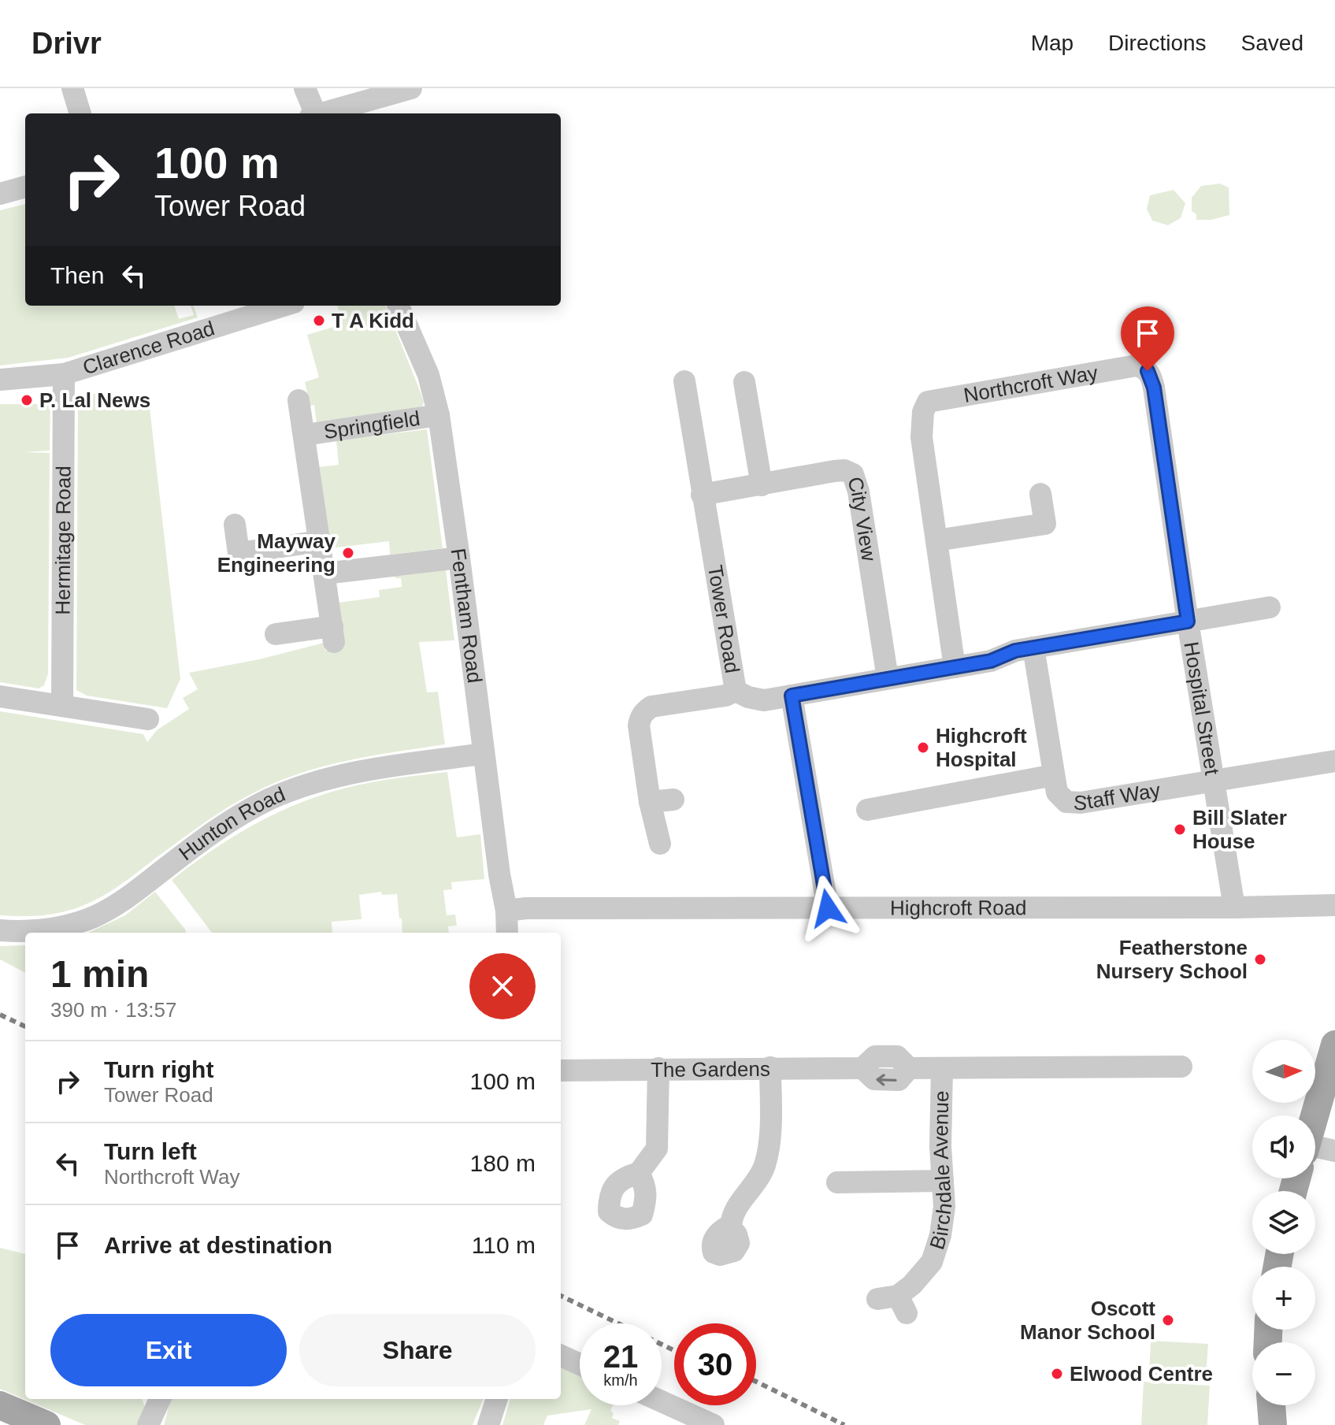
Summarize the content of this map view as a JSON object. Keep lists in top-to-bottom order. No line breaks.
{"streets":{"street":["Clarence Road","Northcroft Way","Springfield","City View","Hermitage Road","Fentham Road","Tower Road","Hospital Street","Staff Way","Hunton Road","Highcroft Road","The Gardens","Birchdale Avenue"]},"crossings":[["Clarence Road","Hermitage Road"],["Northcroft Way","Tower Road"],["Northcroft Way","Hospital Street"],["Springfield","Fentham Road"],["City View","Tower Road"],["Fentham Road","Hunton Road"],["Fentham Road","Highcroft Road"],["Tower Road","Hospital Street"],["Tower Road","Staff Way"],["Hospital Street","Staff Way"],["Hospital Street","Highcroft Road"],["The Gardens","Birchdale Avenue"]],"places":["T A Kidd","P. Lal News","Mayway Engineering","Highcroft Hospital","Bill Slater House","Featherstone Nursery School","Oscott Manor School","Elwood Centre"],"north":"right","page":{"header":"Drivr","nav":["Map","Directions","Saved"],"turn":["100 m","Tower Road"],"then":"Then","heading":["1 min","390 m · 13:57"],"map_buttons":["+","−"],"list":[{"name":"Turn right","note":"Tower Road","value":"100 m"},{"name":"Turn left","note":"Northcroft Way","value":"180 m"},{"name":"Arrive at destination","value":"110 m"}],"buttons":["Exit","Share"],"speed":"21 km/h","limit":"30"}}
